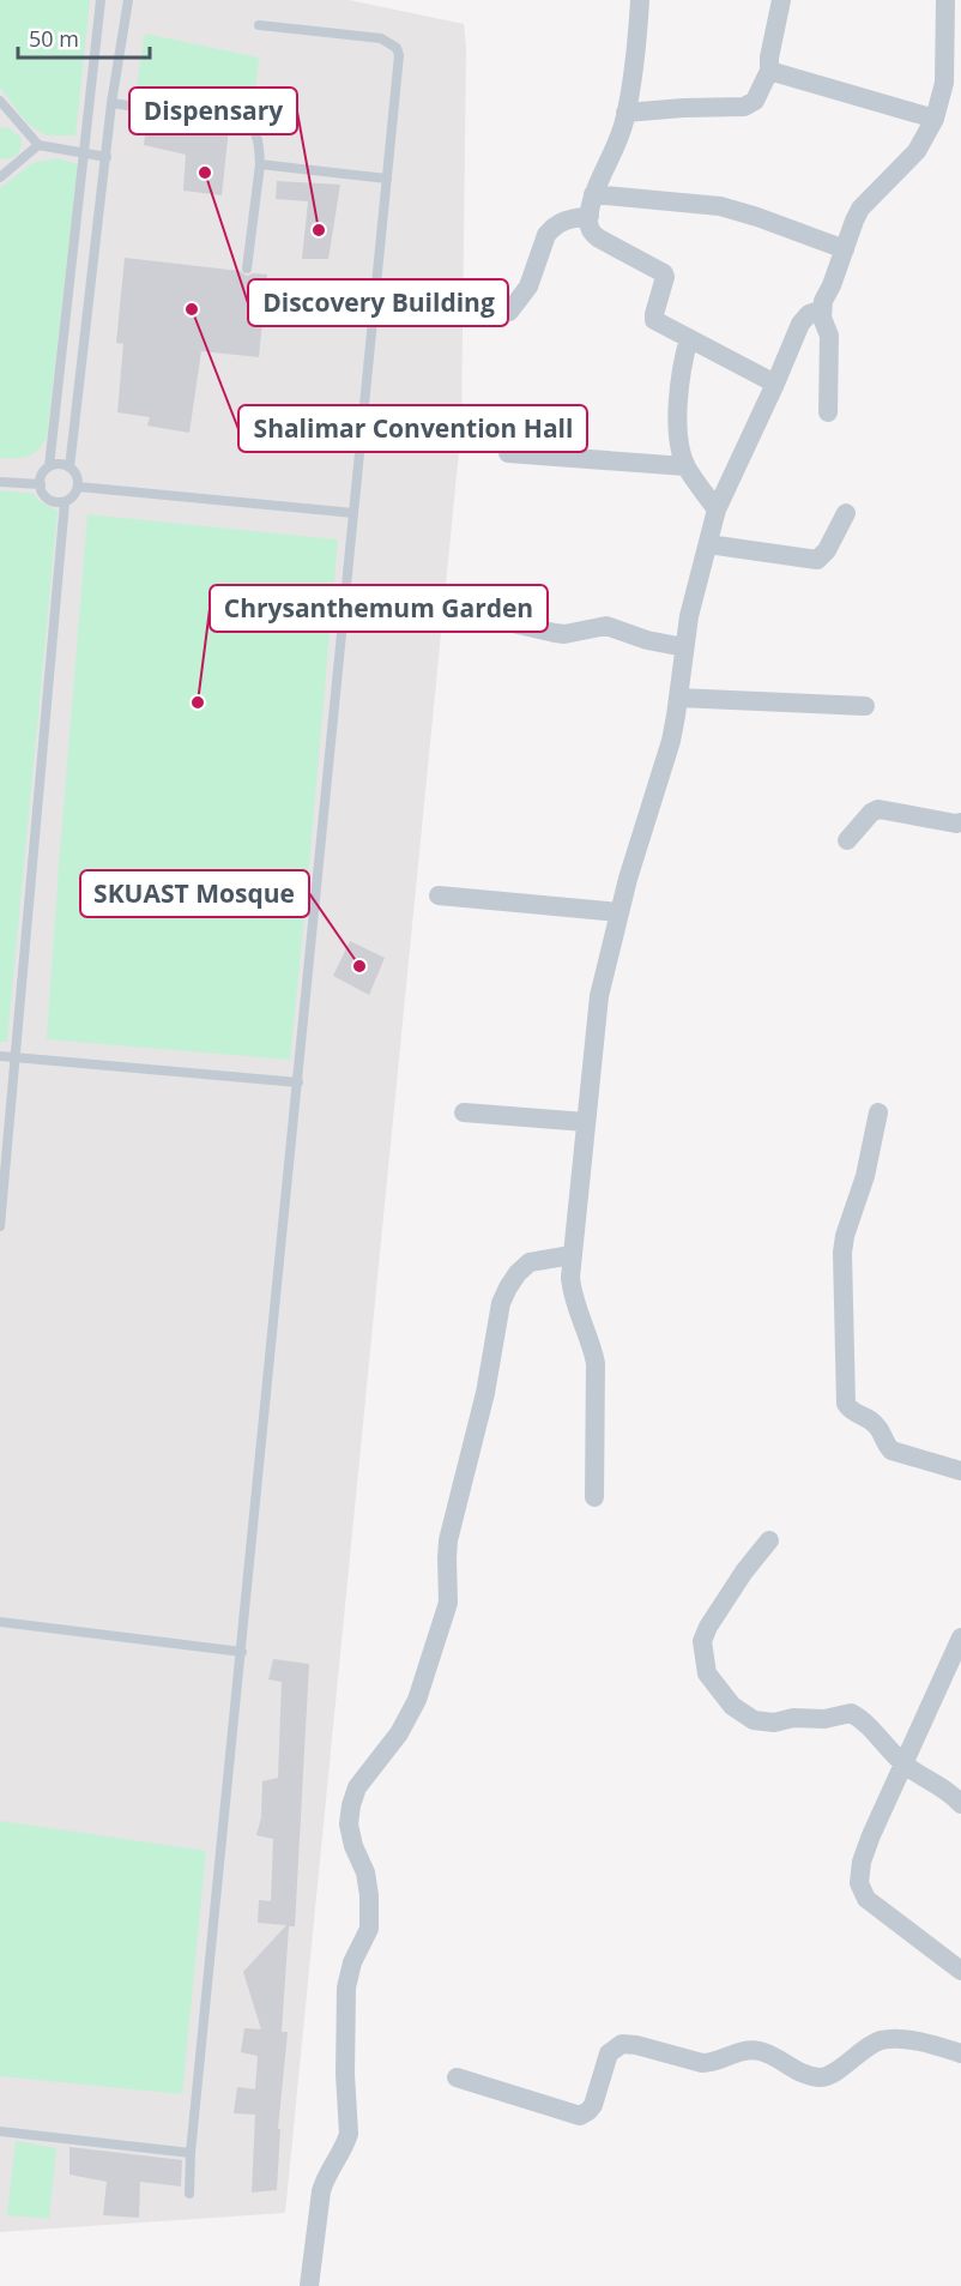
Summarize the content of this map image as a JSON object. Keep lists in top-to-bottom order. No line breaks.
{"places":["Discovery Building","Dispensary","Shalimar Convention Hall","Chrysanthemum Garden","SKUAST Mosque"],"scale_bar":"50 m"}
